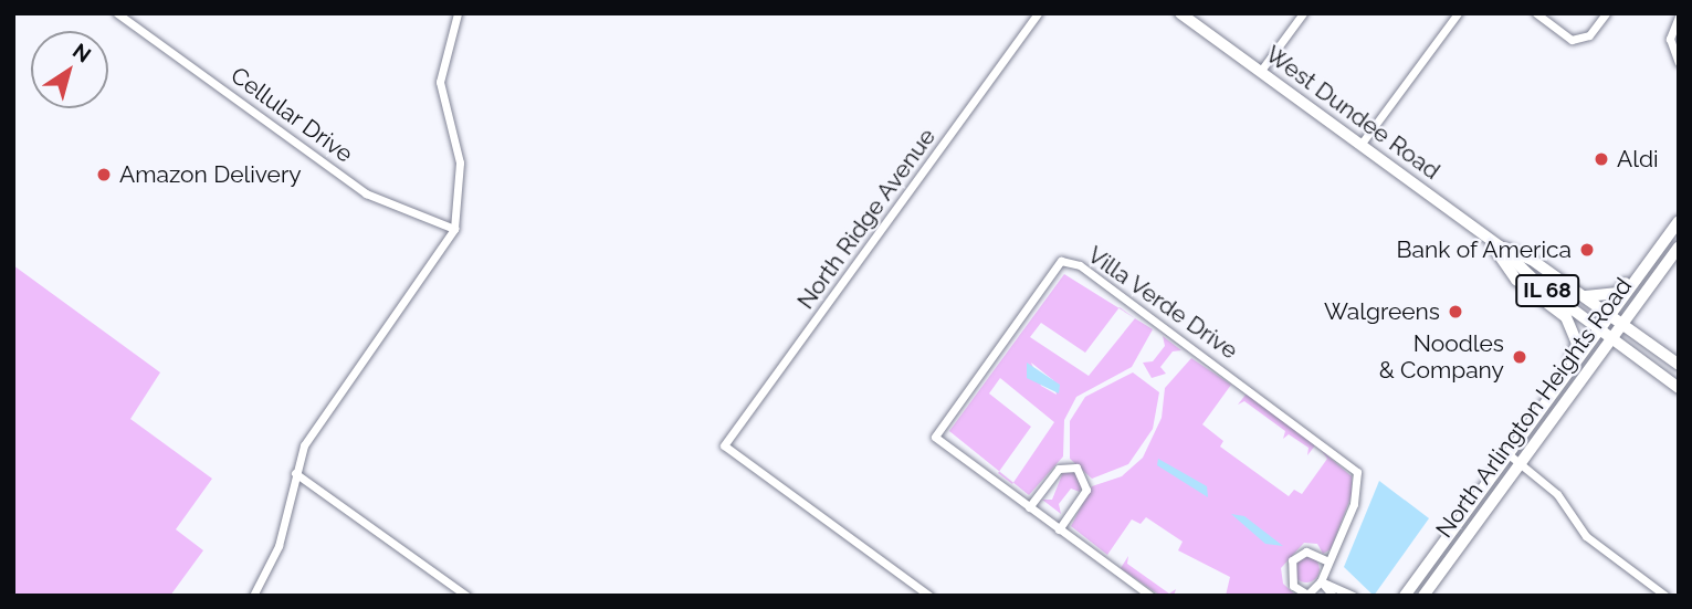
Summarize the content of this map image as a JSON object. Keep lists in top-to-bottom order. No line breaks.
{"streets":{"main road":["West Dundee Road","IL 68","North Arlington Heights Road"],"street":["Cellular Drive","North Ridge Avenue","Villa Verde Drive"]},"crossings":[["West Dundee Road","IL 68"],["West Dundee Road","North Arlington Heights Road"],["IL 68","North Arlington Heights Road"]],"places":["Aldi","Amazon Delivery","Bank of America","Walgreens","Noodles & Company"],"north":"top right"}
